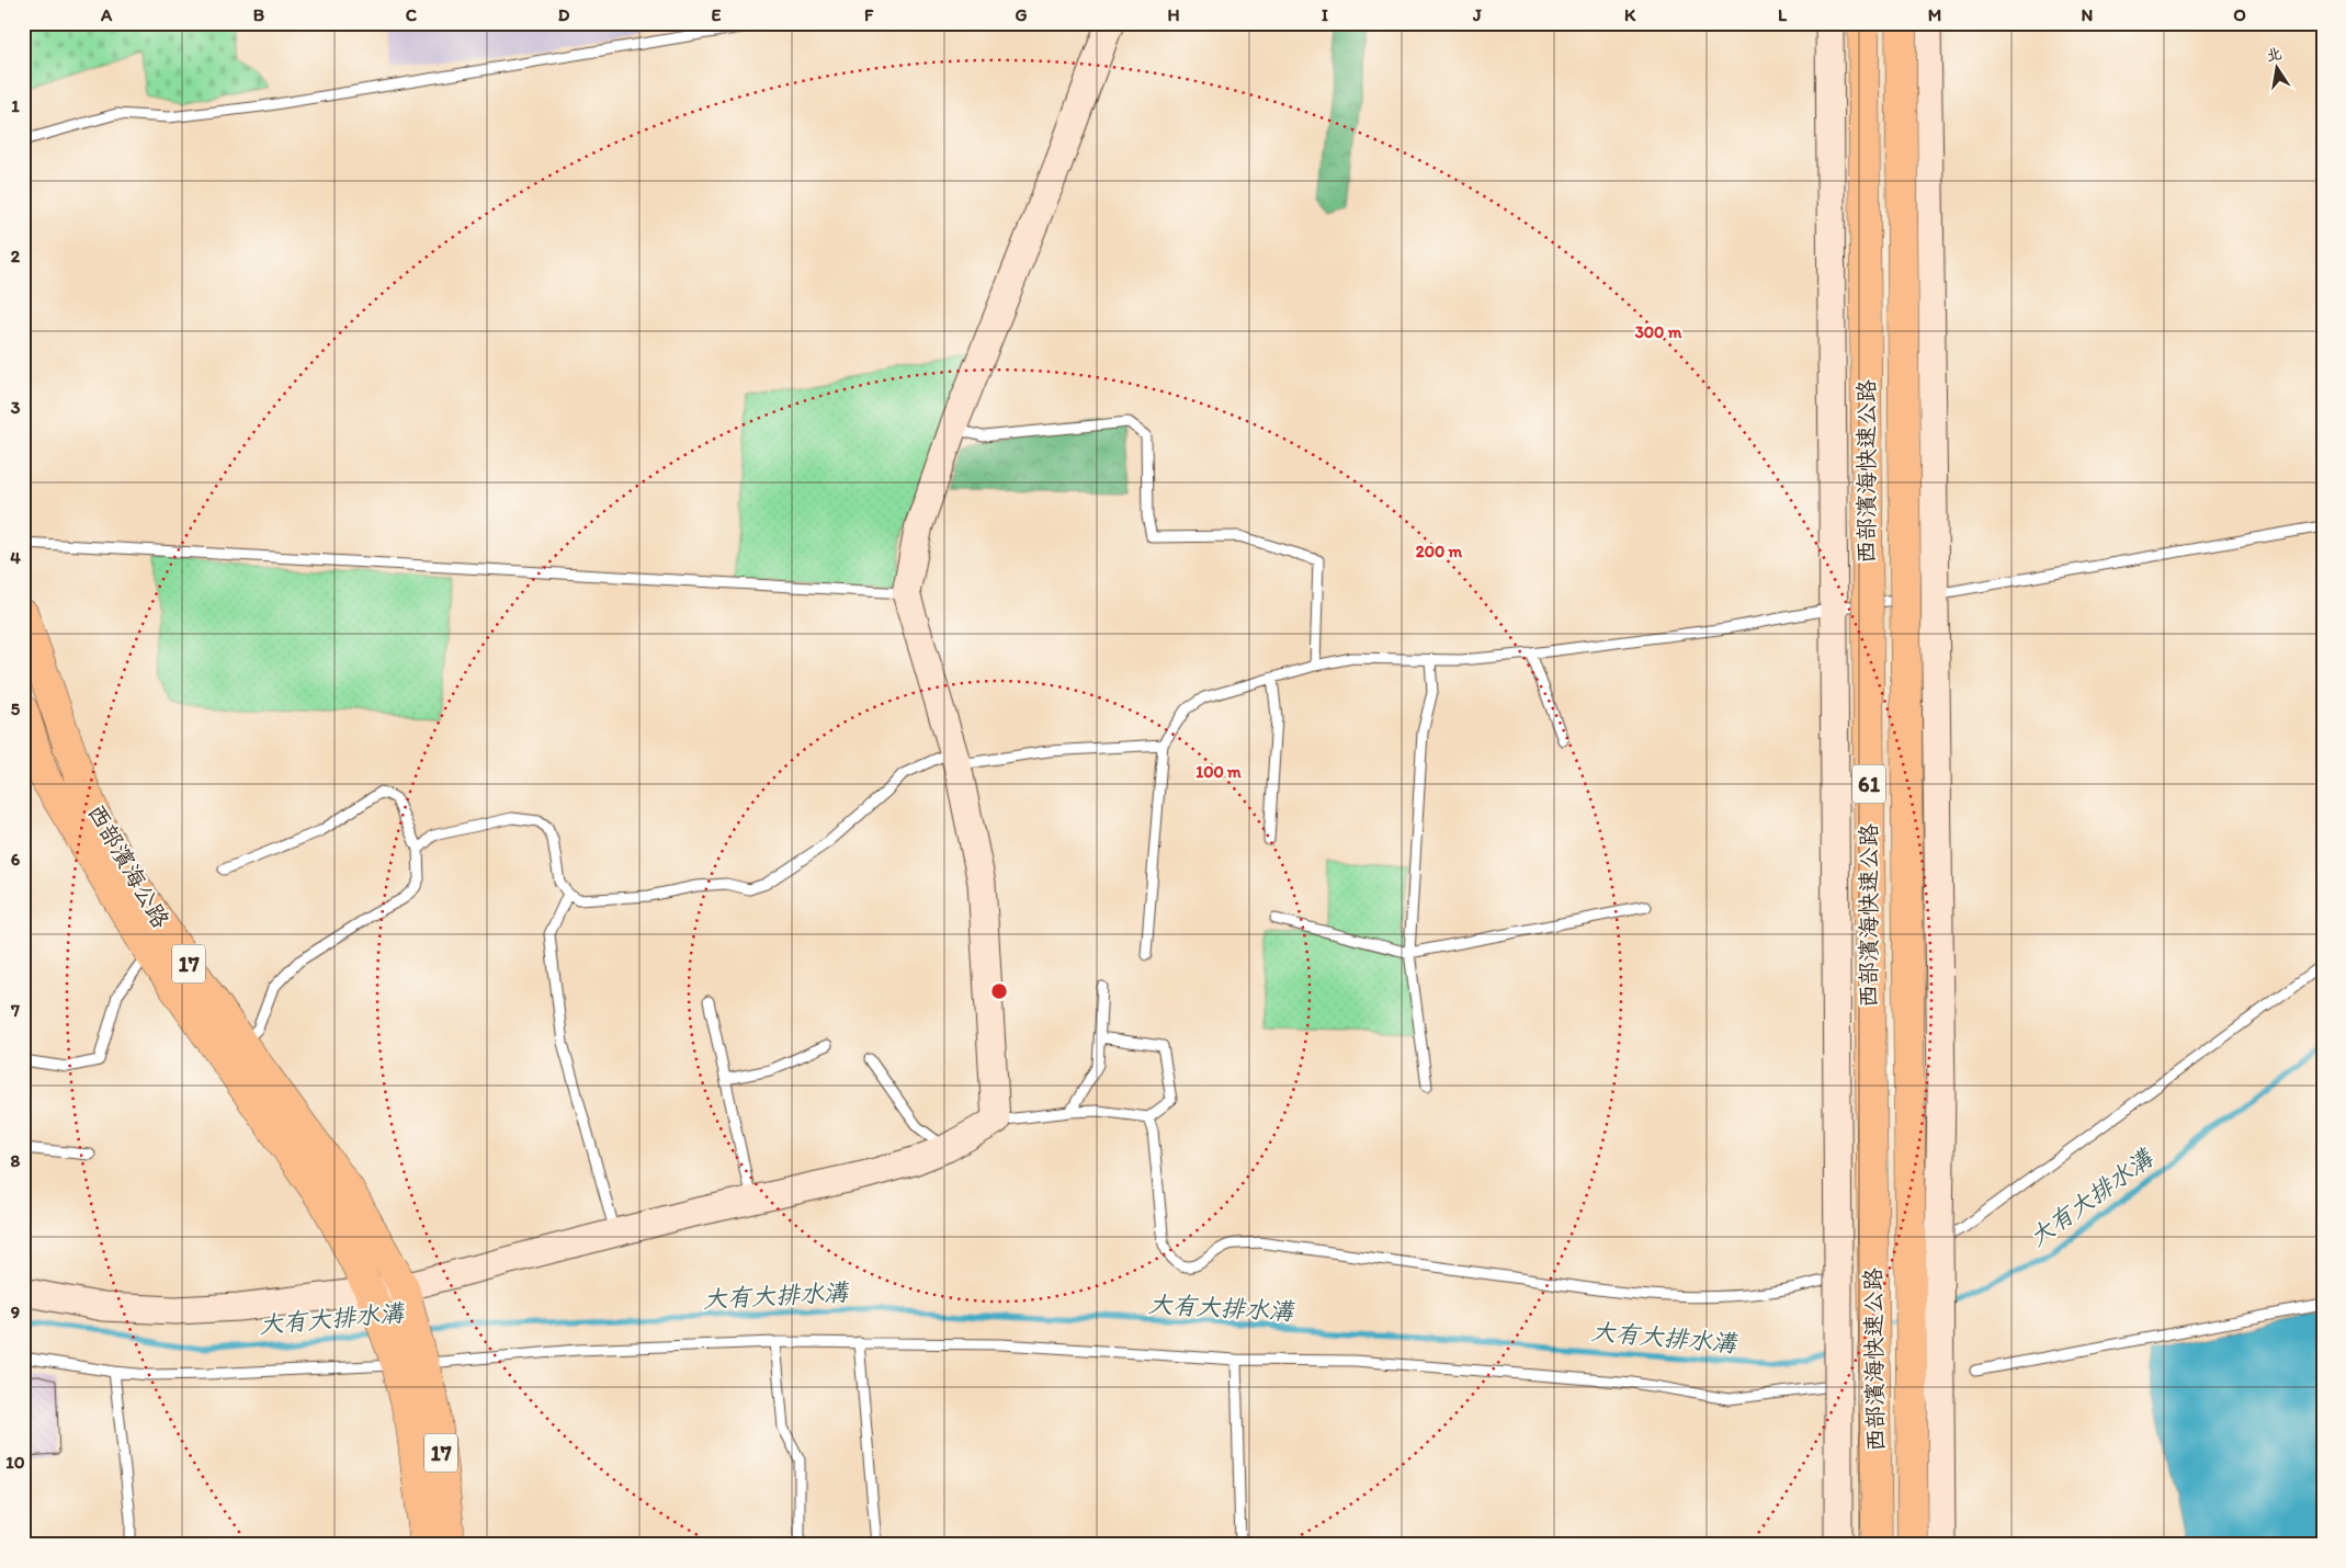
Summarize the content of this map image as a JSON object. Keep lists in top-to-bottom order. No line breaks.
{"streets":{"main road":["西部濱海快速公路","61","西部濱海公路","17"]},"crossings":[["西部濱海公路","17"]],"water":["大有大排水溝"],"north":"top","grid":{"columns":["A","B","C","D","E","F","G","H","I","J","K","L","M","N","O"],"rows":["1","2","3","4","5","6","7","8","9","10"]},"rings":["300 m","200 m","100 m"]}
